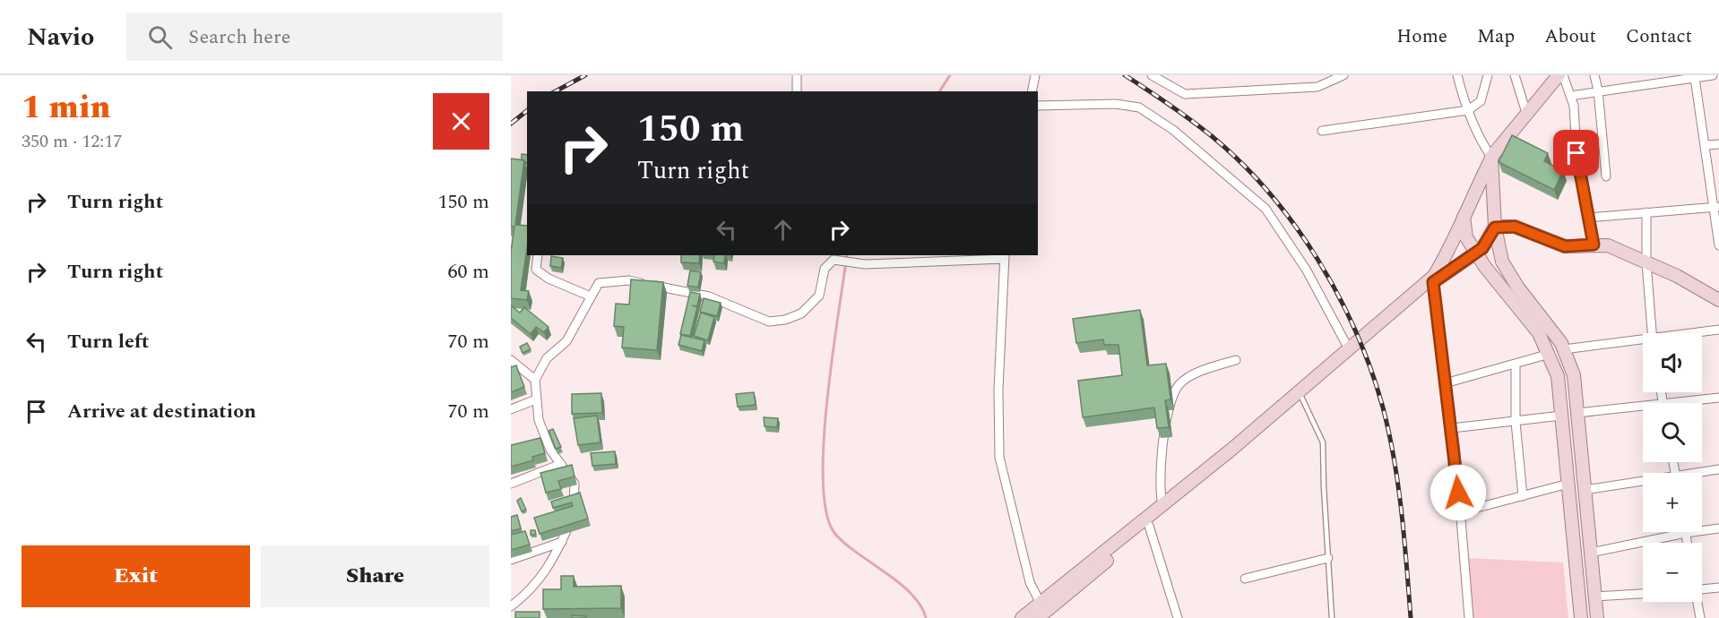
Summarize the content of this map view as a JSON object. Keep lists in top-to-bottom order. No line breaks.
{"page":{"header":"Navio","search":"Search here","nav":["Home","Map","About","Contact"],"heading":["1 min","350 m · 12:17"],"turn":["150 m","Turn right"],"list":[{"name":"Turn right","value":"150 m"},{"name":"Turn right","value":"60 m"},{"name":"Turn left","value":"70 m"},{"name":"Arrive at destination","value":"70 m"}],"map_buttons":["+","−"],"buttons":["Exit","Share"]}}
